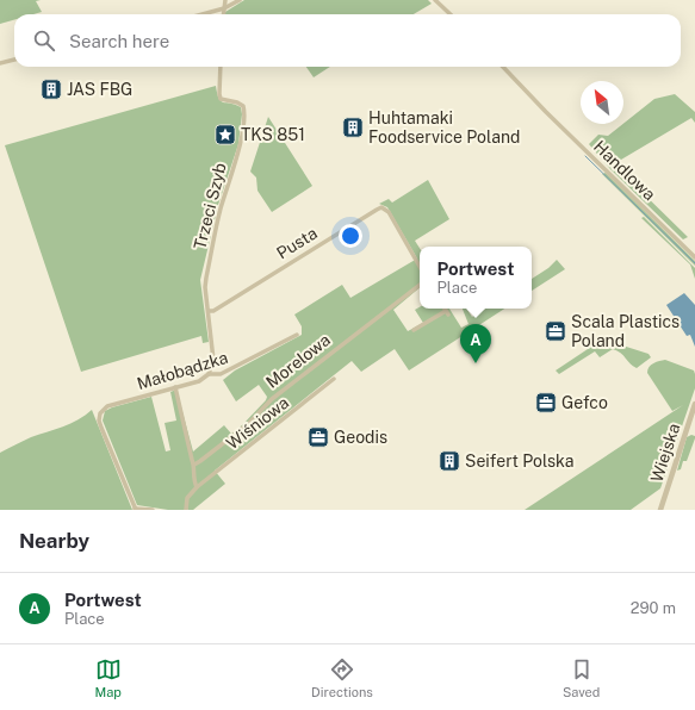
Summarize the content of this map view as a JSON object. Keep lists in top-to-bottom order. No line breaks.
{"streets":{"street":["Handlowa","Trzeci Szyb","Pusta","Morelowa","Małobądzka","Wiśniowa","Wiejska"]},"crossings":[["Trzeci Szyb","Pusta"],["Trzeci Szyb","Małobądzka"]],"places":{"building":["JAS FBG","Huhtamaki Foodservice Poland","Seifert Polska"],"place":["TKS 851"],"office":["Scala Plastics Poland","Gefco","Geodis"]},"north":"top left","page":{"search":"Search here","popup":["Portwest","Place"],"pins":"A","heading":"Nearby","list":[{"mark":"A","name":"Portwest","note":"Place","value":"290 m"}],"nav":["Map","Directions","Saved"]}}
